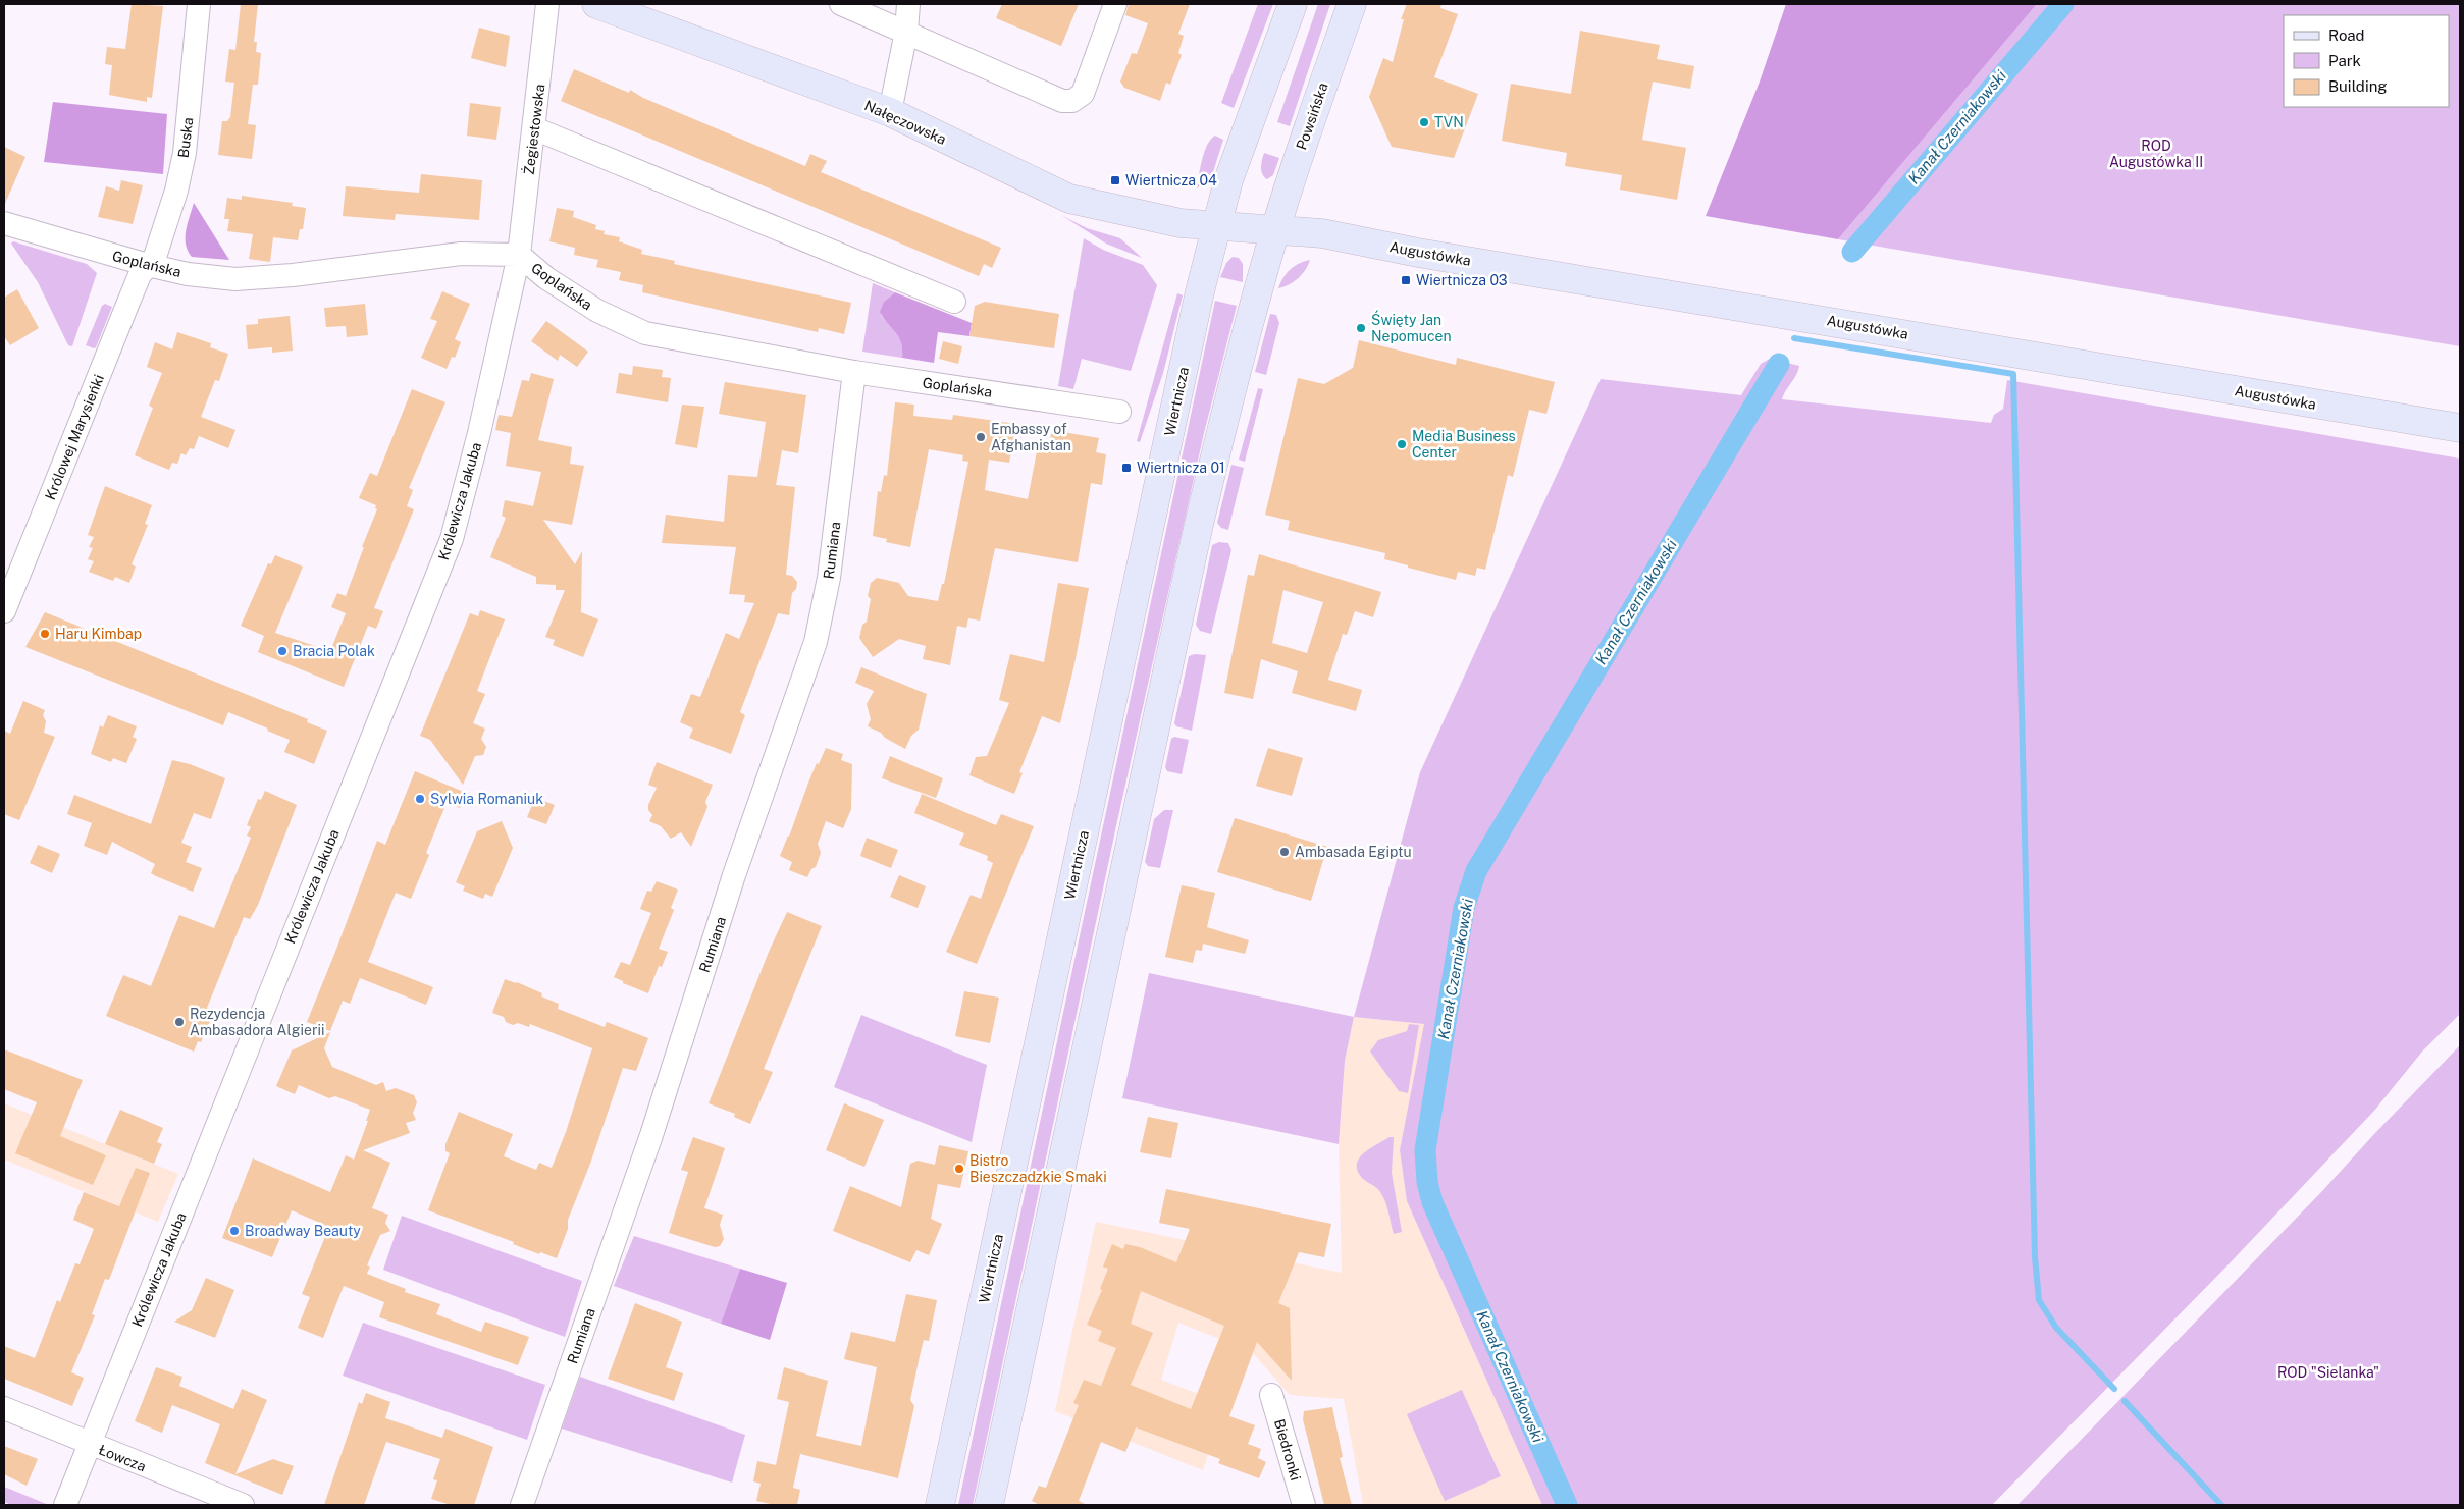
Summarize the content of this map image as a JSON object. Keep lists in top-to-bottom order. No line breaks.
{"streets":{"main road":["Powsińska","Nałęczowska","Augustówka","Wiertnicza"],"street":["Żegiestowska","Buska","Goplańska","Królowej Marysieńki","Królewicza Jakuba","Rumiana","Biedronki","Łowcza"]},"crossings":[["Powsińska","Nałęczowska"],["Powsińska","Augustówka"],["Nałęczowska","Augustówka"],["Nałęczowska","Wiertnicza"],["Żegiestowska","Goplańska"],["Żegiestowska","Królewicza Jakuba"],["Buska","Goplańska"],["Buska","Królowej Marysieńki"],["Goplańska","Królowej Marysieńki"],["Goplańska","Królewicza Jakuba"],["Goplańska","Rumiana"],["Królewicza Jakuba","Łowcza"]],"water":["Kanał Czerniakowski"],"parks":["ROD Augustówka II","ROD \"Sielanka\""],"places":{"other":["TVN","Święty Jan Nepomucen","Embassy of Afghanistan","Media Business Center","Haru Kimbap","Bracia Polak","Sylwia Romaniuk","Ambasada Egiptu","Rezydencja Ambasadora Algierii","Bistro Bieszczadzkie Smaki","Broadway Beauty"],"transit":["Wiertnicza 04","Wiertnicza 03","Wiertnicza 01"]},"legend":["Road","Park","Building"]}
